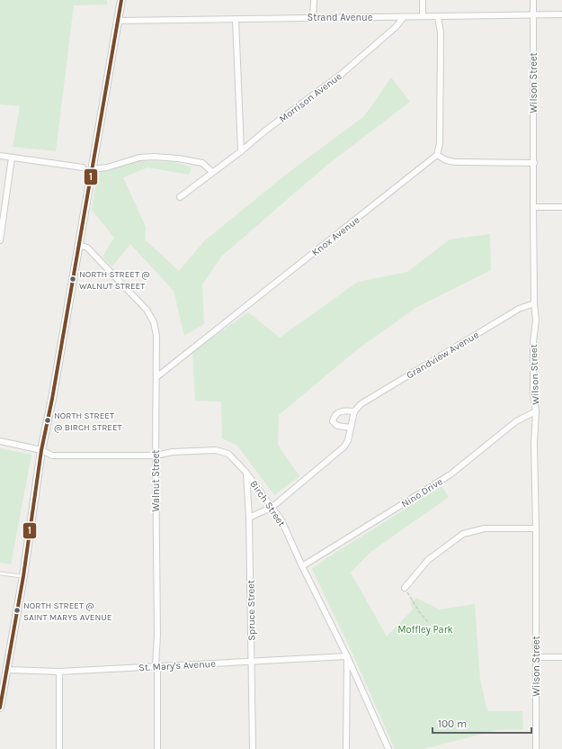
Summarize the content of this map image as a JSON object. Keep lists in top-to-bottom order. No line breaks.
{"streets":{"street":["Strand Avenue","Wilson Street","Morrison Avenue","Knox Avenue","Grandview Avenue","Walnut Street","Nino Drive","Birch Street","Spruce Street","St. Mary's Avenue"]},"crossings":[["Strand Avenue","Wilson Street"],["Strand Avenue","Morrison Avenue"],["Wilson Street","Grandview Avenue"],["Wilson Street","Nino Drive"],["Knox Avenue","Walnut Street"],["Walnut Street","Birch Street"],["Walnut Street","St. Mary's Avenue"],["Nino Drive","Birch Street"],["Birch Street","Spruce Street"],["Birch Street","St. Mary's Avenue"],["Spruce Street","St. Mary's Avenue"]],"parks":["Moffley Park"],"places":["NORTH STREET @ WALNUT STREET","NORTH STREET @ BIRCH STREET","NORTH STREET @ SAINT MARYS AVENUE"],"lines":["transit line 1"],"scale_bar":"100 m"}
